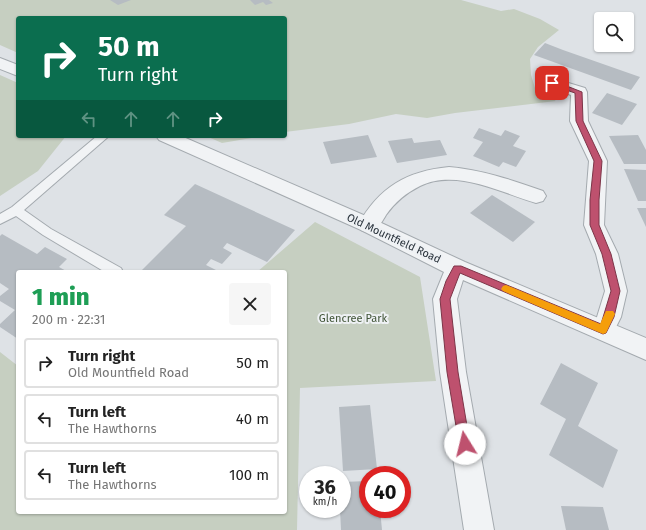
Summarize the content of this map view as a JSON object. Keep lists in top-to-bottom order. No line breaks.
{"streets":{"street":["Old Mountfield Road"]},"parks":["Glencree Park"],"page":{"turn":["50 m","Turn right"],"heading":["1 min","200 m · 22:31"],"list":[{"name":"Turn right","note":"Old Mountfield Road","value":"50 m"},{"name":"Turn left","note":"The Hawthorns","value":"40 m"},{"name":"Turn left","note":"The Hawthorns","value":"100 m"}],"speed":"36 km/h","limit":"40"}}
